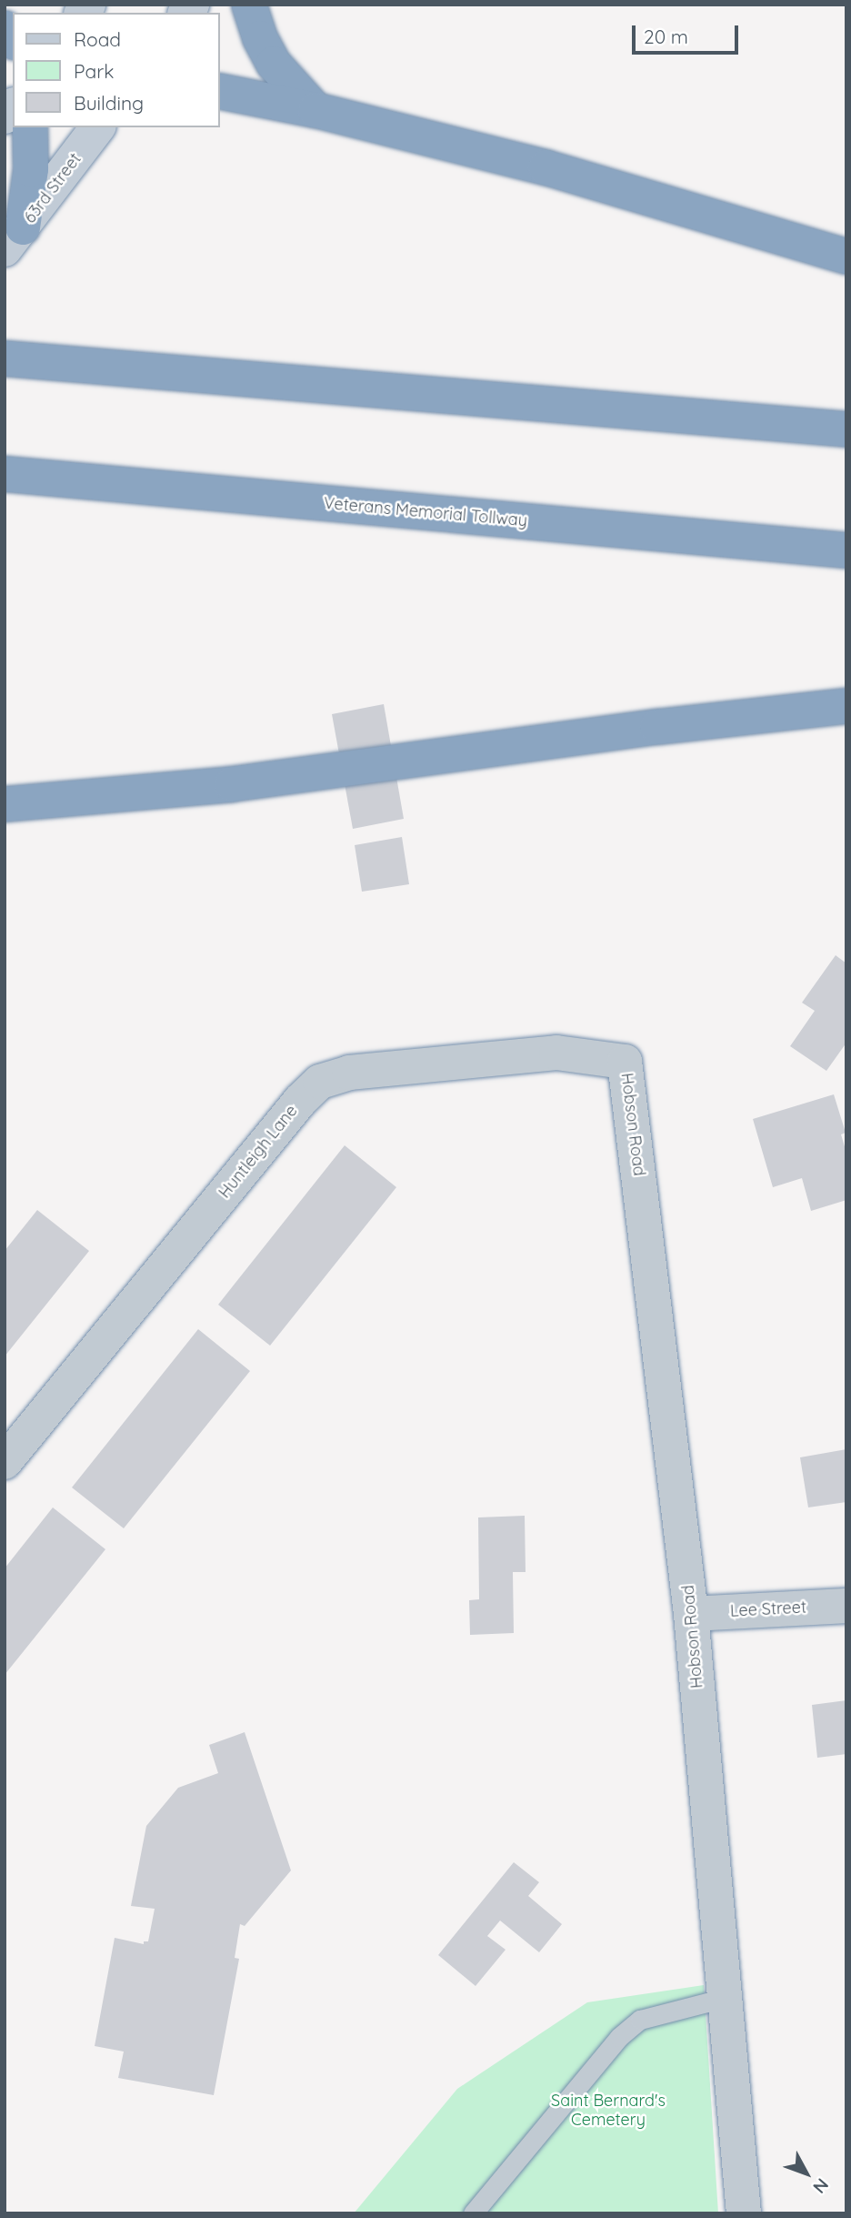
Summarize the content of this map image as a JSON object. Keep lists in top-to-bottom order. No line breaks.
{"streets":{"highway":["Veterans Memorial Tollway"],"main road":["63rd Street"],"street":["Hobson Road","Huntleigh Lane","Lee Street"]},"crossings":[["Hobson Road","Huntleigh Lane"],["Hobson Road","Lee Street"]],"parks":["Saint Bernard's Cemetery"],"legend":["Road","Park","Building"],"scale_bar":"20 m","north":"bottom right"}
